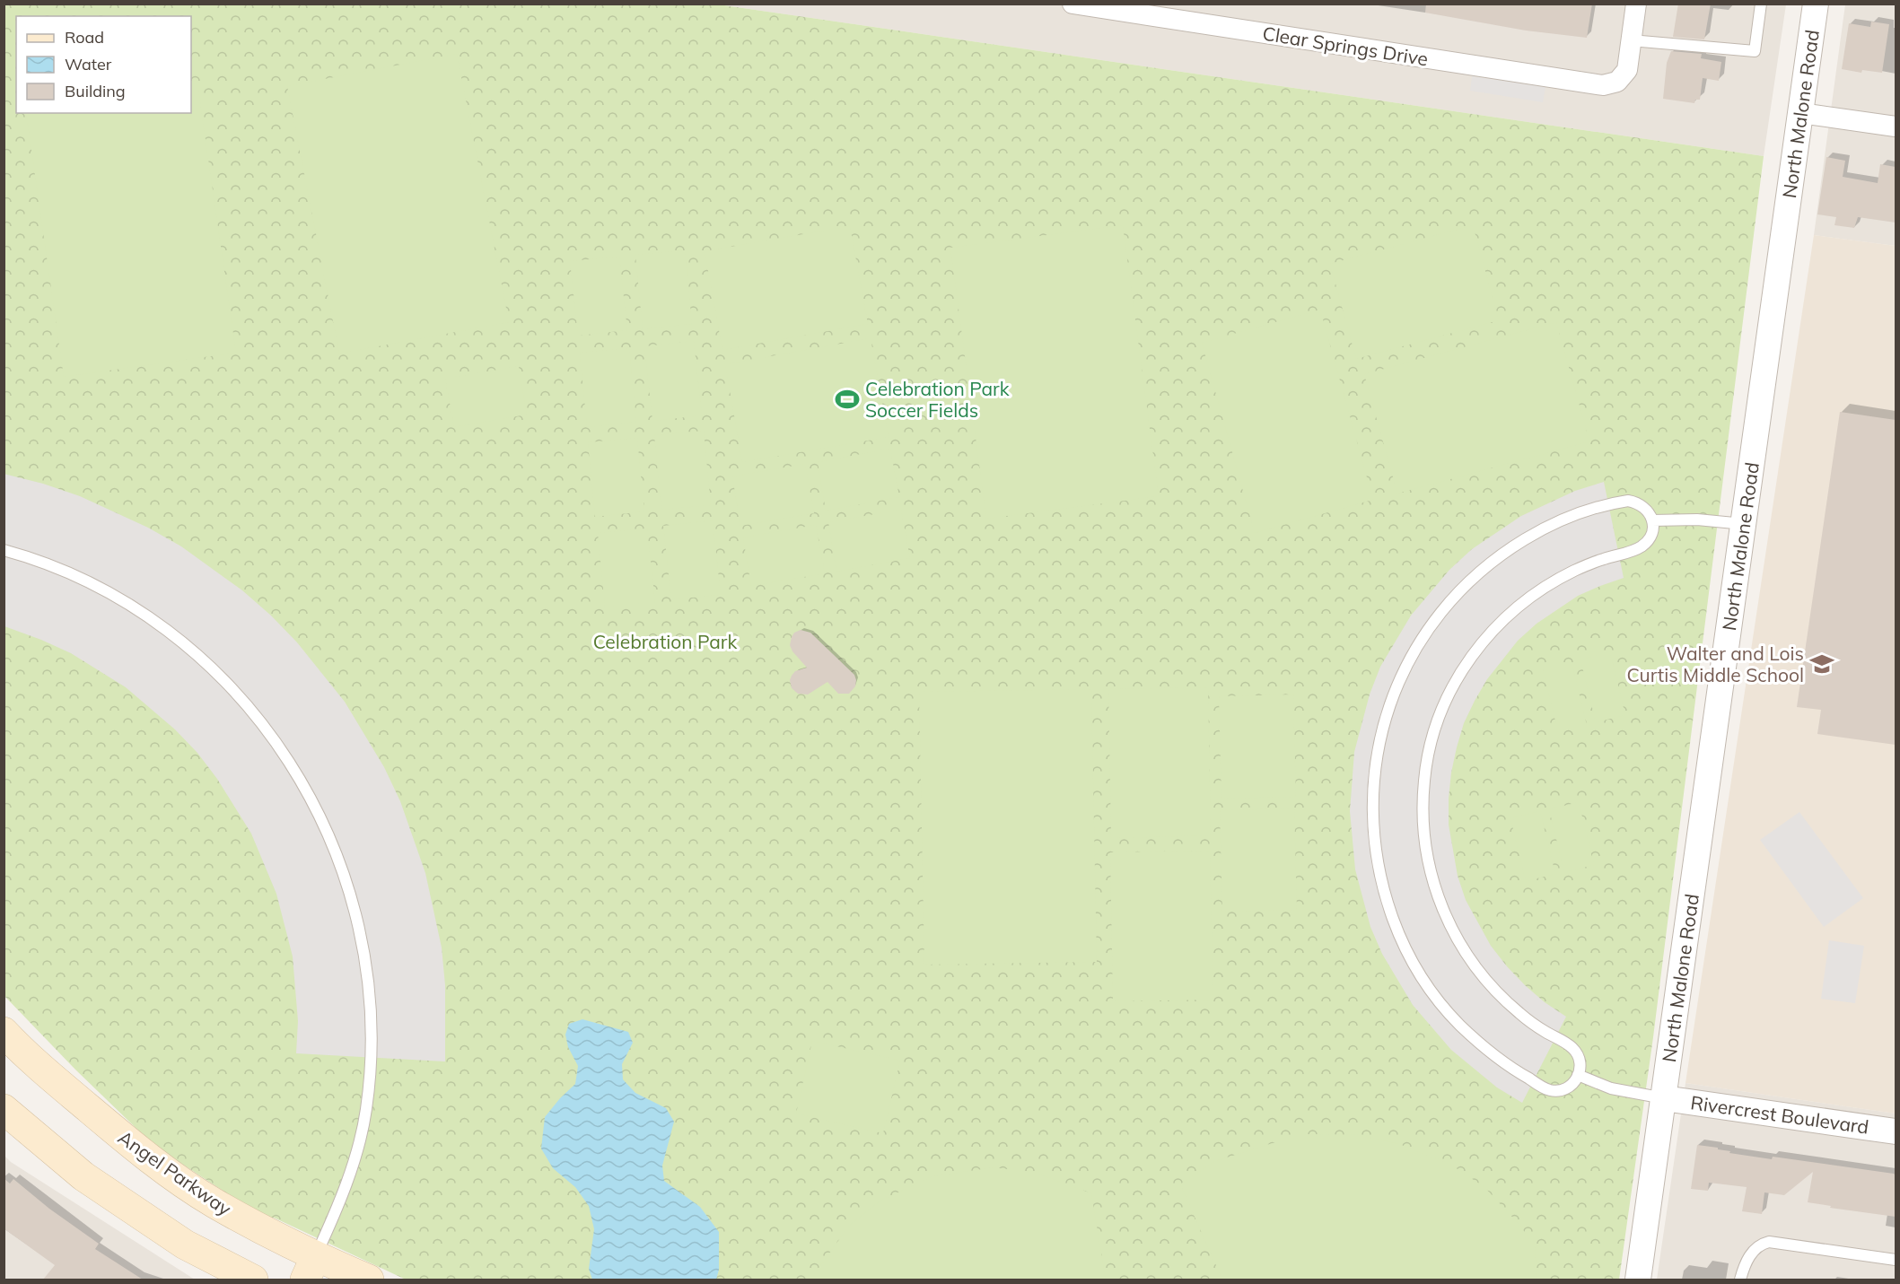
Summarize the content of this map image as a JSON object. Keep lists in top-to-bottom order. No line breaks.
{"streets":{"main road":["Angel Parkway"],"street":["Clear Springs Drive","North Malone Road","Rivercrest Boulevard"]},"crossings":[["North Malone Road","Rivercrest Boulevard"]],"parks":["Celebration Park"],"places":{"sports":["Celebration Park Soccer Fields"],"school or university":["Walter and Lois Curtis Middle School"]},"legend":["Road","Water","Building"]}
